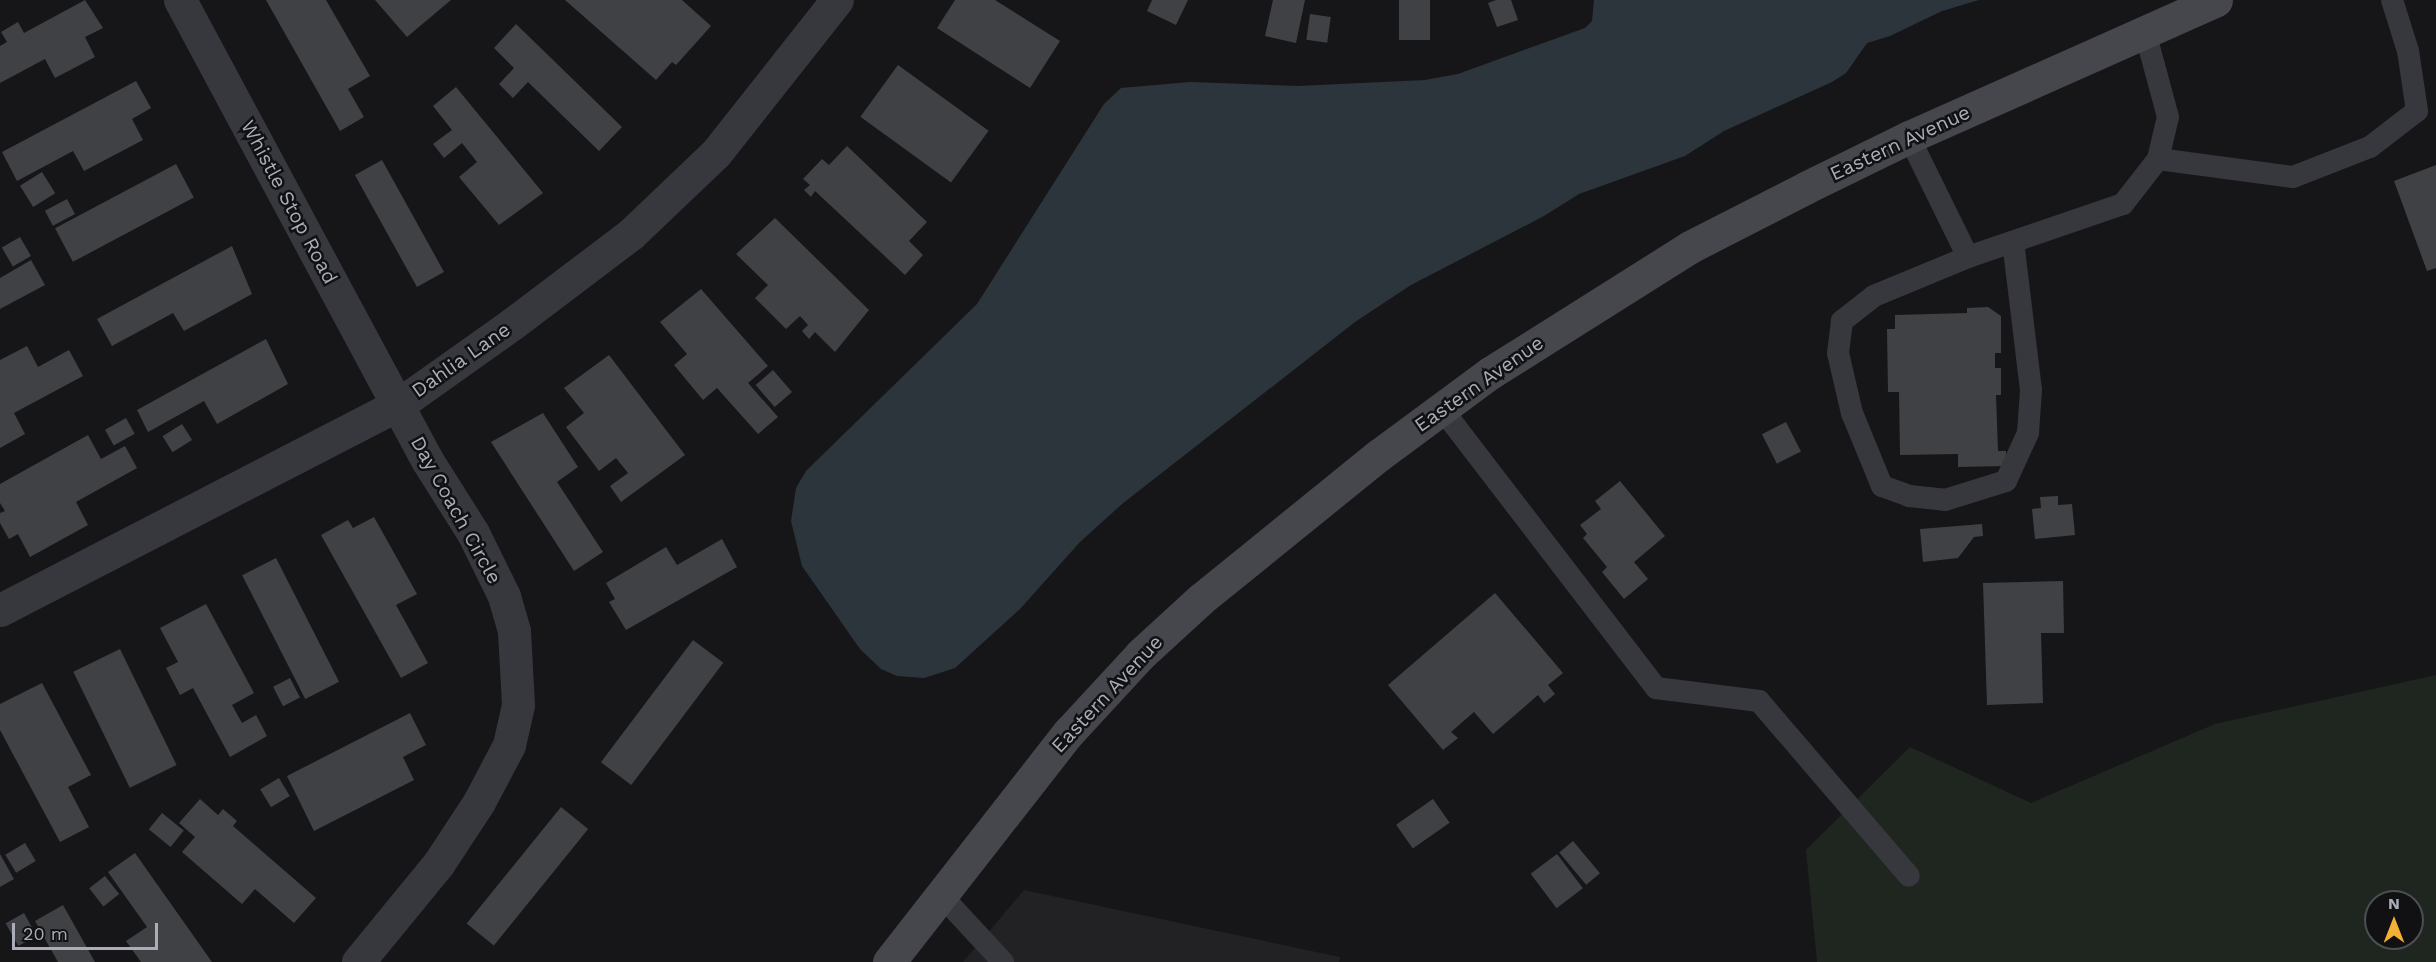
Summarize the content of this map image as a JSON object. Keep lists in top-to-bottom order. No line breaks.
{"streets":{"main road":["Eastern Avenue"],"street":["Whistle Stop Road","Dahlia Lane","Day Coach Circle"]},"crossings":[["Whistle Stop Road","Dahlia Lane"],["Whistle Stop Road","Day Coach Circle"],["Dahlia Lane","Day Coach Circle"]],"scale_bar":"20 m","north":"top"}
